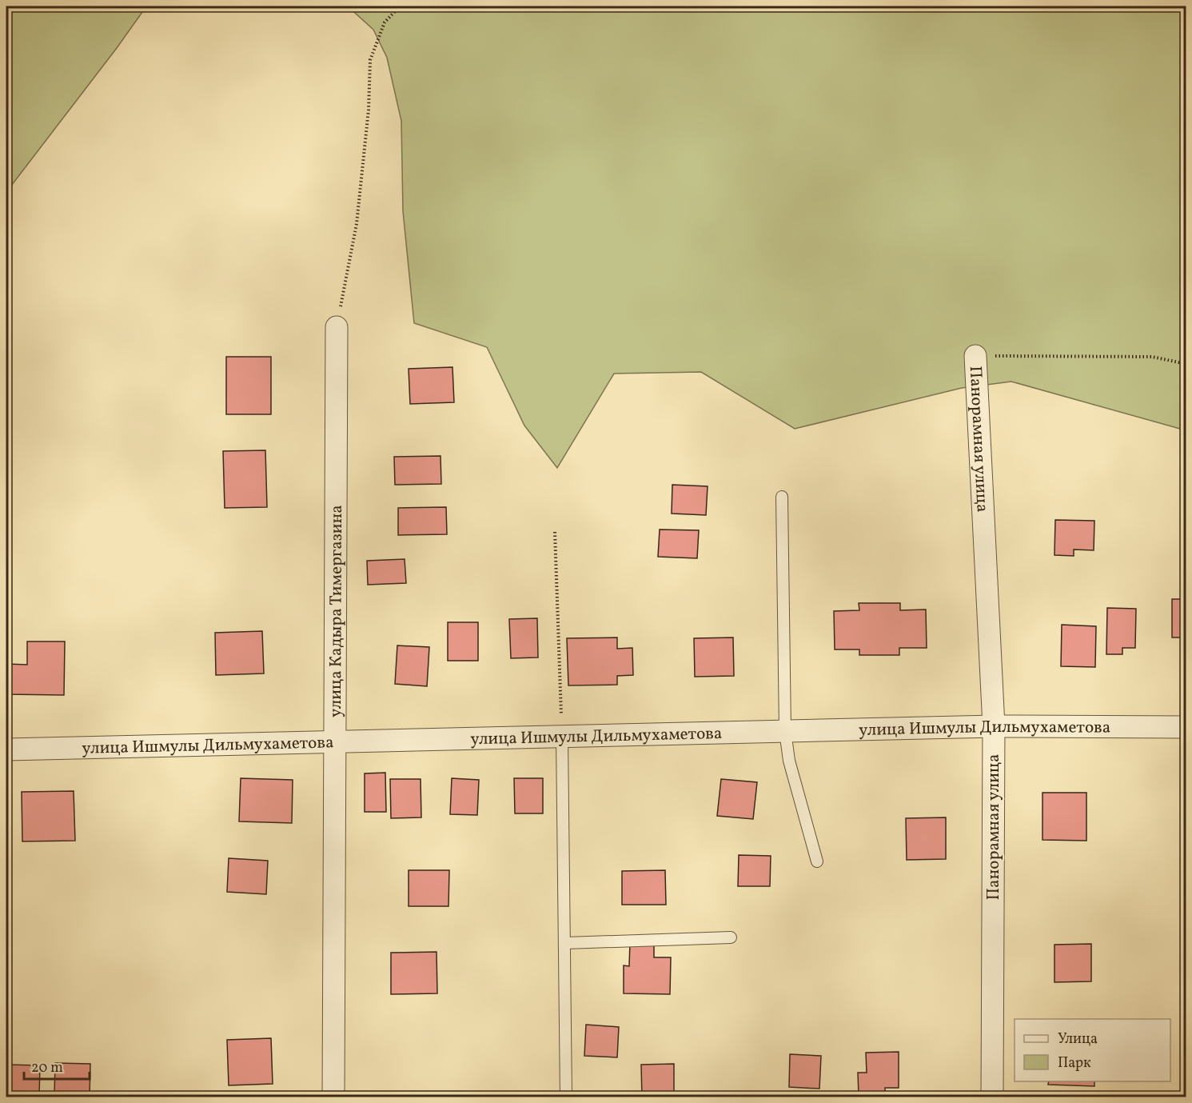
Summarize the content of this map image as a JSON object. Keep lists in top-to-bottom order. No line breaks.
{"streets":{"street":["Панорамная улица","улица Кадыра Тимергазина","улица Ишмулы Дильмухаметова"]},"crossings":[["Панорамная улица","улица Ишмулы Дильмухаметова"],["улица Кадыра Тимергазина","улица Ишмулы Дильмухаметова"]],"legend":["Улица","Парк"],"scale_bar":"20 m"}
